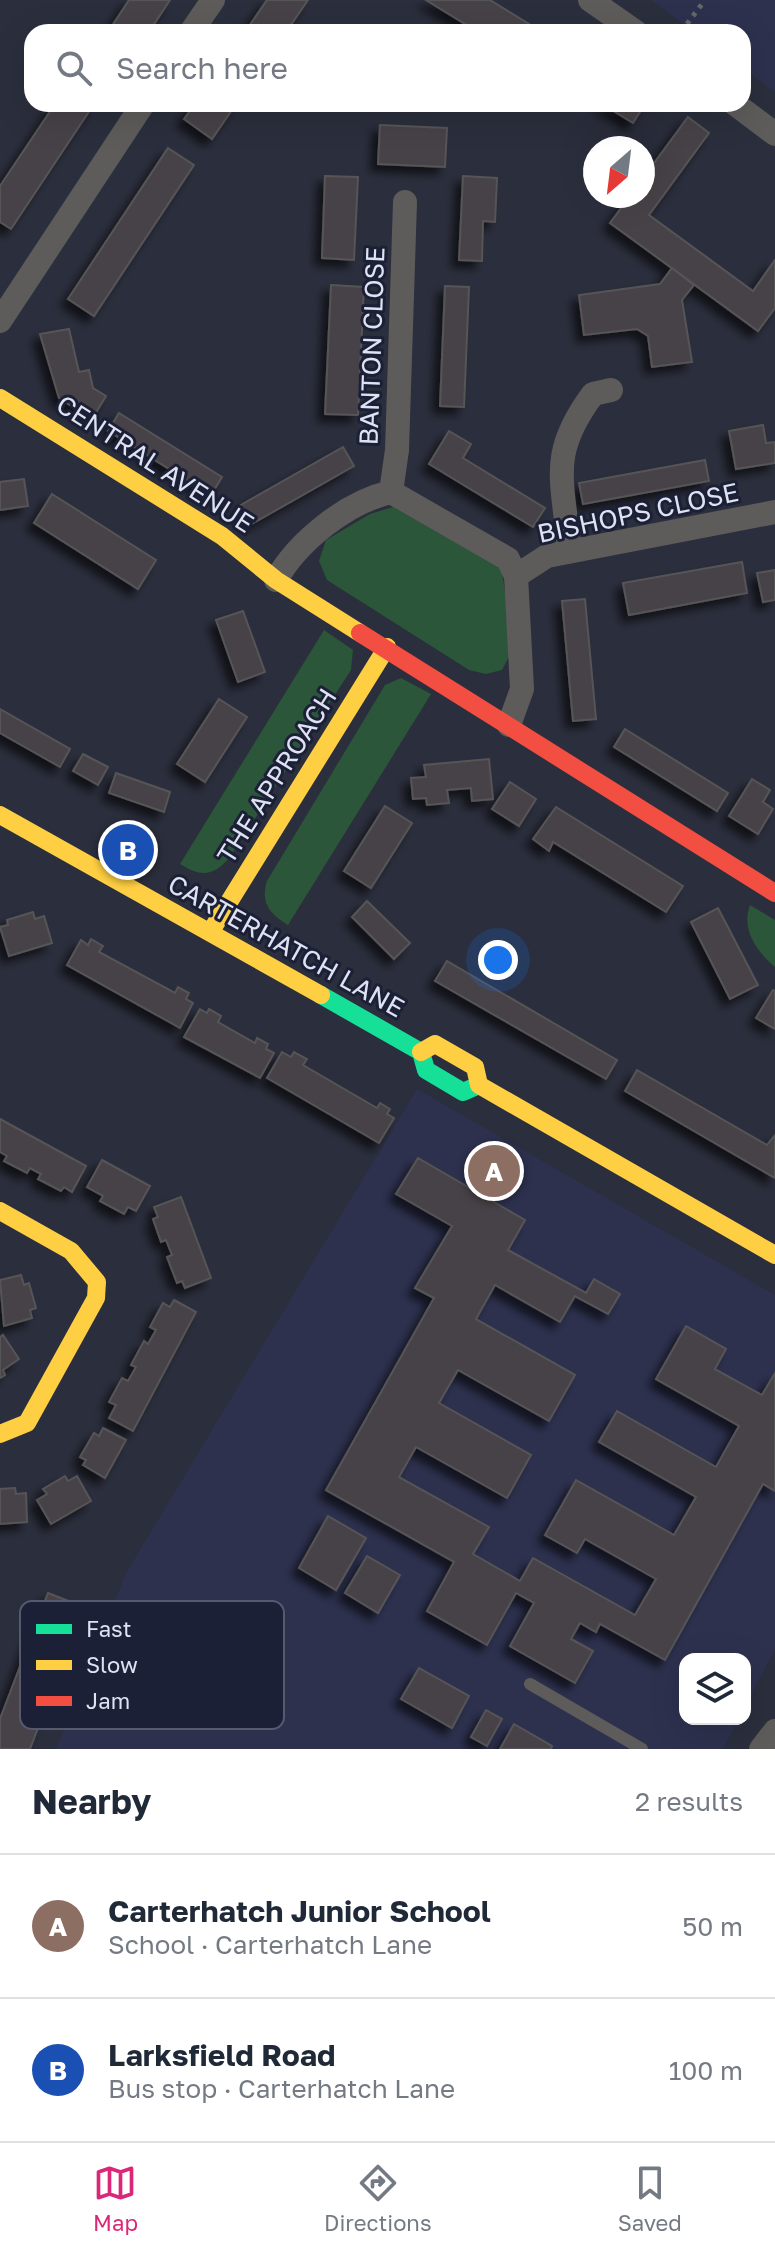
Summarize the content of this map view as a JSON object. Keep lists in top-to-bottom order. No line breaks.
{"streets":{"street":["BANTON CLOSE","CENTRAL AVENUE","BISHOPS CLOSE","THE APPROACH","CARTERHATCH LANE"]},"crossings":[["CENTRAL AVENUE","THE APPROACH"],["THE APPROACH","CARTERHATCH LANE"]],"legend":["Fast","Slow","Jam"],"north":"bottom left","page":{"search":"Search here","pins":["B","A"],"heading":["Nearby","2 results"],"list":[{"mark":"A","name":"Carterhatch Junior School","note":"School · Carterhatch Lane","value":"50 m"},{"mark":"B","name":"Larksfield Road","note":"Bus stop · Carterhatch Lane","value":"100 m"}],"nav":["Map","Directions","Saved"]}}
